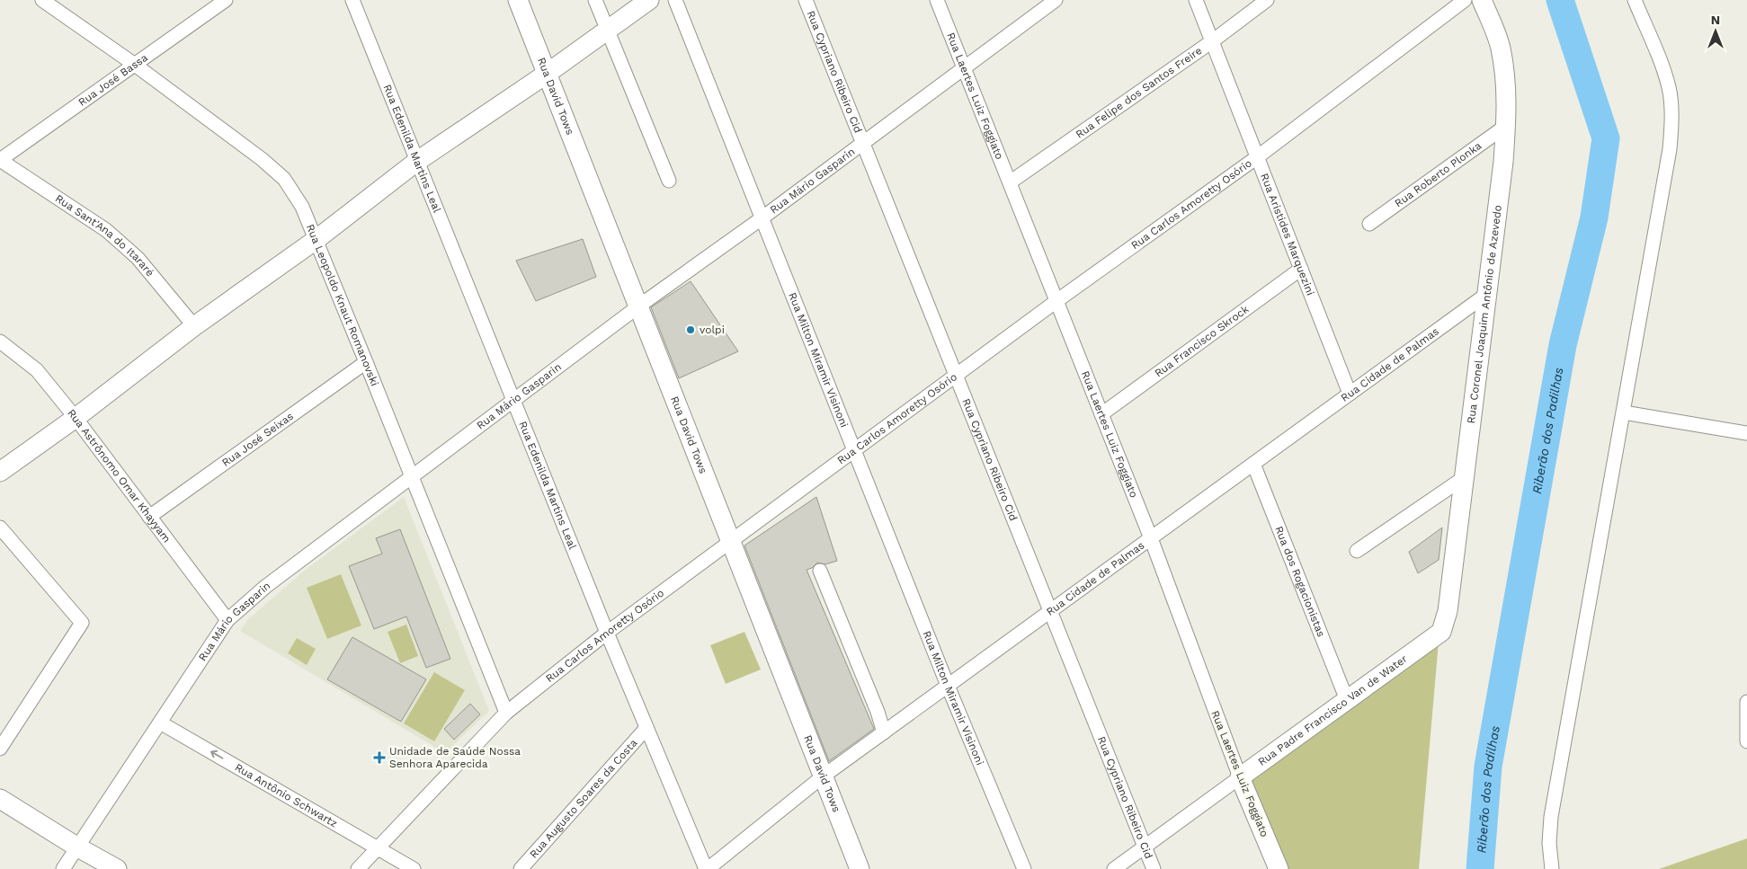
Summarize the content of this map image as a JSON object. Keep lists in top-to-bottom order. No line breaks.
{"streets":{"street":["Rua Cypriano Ribeiro Cid","Rua José Bassa","Rua Felipe dos Santos Freire","Rua Laertes Luiz Foggiato","Rua David Tows","Rua Edenilda Martins Leal","Rua Roberto Plonka","Rua Mário Gasparin","Rua Carlos Amoretty Osório","Rua Aristides Marquezini","Rua Sant'Ana do Itararé","Rua Leopoldo Knaut Romanovski","Rua Coronel Joaquim Antônio de Azevedo","Rua Francisco Skrock","Rua Milton Miramir Visinoni","Rua Cidade de Palmas","Rua José Seixas","Rua Astrônomo Omar Khayyam","Rua dos Rogacionistas","Rua Padre Francisco Van de Water","Rua Antônio Schwartz","Rua Augusto Soares da Costa"]},"crossings":[["Rua Cypriano Ribeiro Cid","Rua Mário Gasparin"],["Rua Cypriano Ribeiro Cid","Rua Carlos Amoretty Osório"],["Rua Cypriano Ribeiro Cid","Rua Cidade de Palmas"],["Rua Cypriano Ribeiro Cid","Rua Padre Francisco Van de Water"],["Rua José Bassa","Rua Sant'Ana do Itararé"],["Rua José Bassa","Rua Leopoldo Knaut Romanovski"],["Rua Felipe dos Santos Freire","Rua Laertes Luiz Foggiato"],["Rua Felipe dos Santos Freire","Rua Aristides Marquezini"],["Rua Laertes Luiz Foggiato","Rua Mário Gasparin"],["Rua Laertes Luiz Foggiato","Rua Carlos Amoretty Osório"],["Rua Laertes Luiz Foggiato","Rua Francisco Skrock"],["Rua Laertes Luiz Foggiato","Rua Cidade de Palmas"],["Rua Laertes Luiz Foggiato","Rua Padre Francisco Van de Water"],["Rua David Tows","Rua Mário Gasparin"],["Rua David Tows","Rua Carlos Amoretty Osório"],["Rua David Tows","Rua Cidade de Palmas"],["Rua Edenilda Martins Leal","Rua Mário Gasparin"],["Rua Edenilda Martins Leal","Rua Carlos Amoretty Osório"],["Rua Edenilda Martins Leal","Rua Cidade de Palmas"],["Rua Edenilda Martins Leal","Rua Augusto Soares da Costa"],["Rua Roberto Plonka","Rua Coronel Joaquim Antônio de Azevedo"],["Rua Mário Gasparin","Rua Leopoldo Knaut Romanovski"],["Rua Mário Gasparin","Rua Milton Miramir Visinoni"],["Rua Mário Gasparin","Rua Astrônomo Omar Khayyam"],["Rua Mário Gasparin","Rua Antônio Schwartz"],["Rua Carlos Amoretty Osório","Rua Aristides Marquezini"],["Rua Carlos Amoretty Osório","Rua Leopoldo Knaut Romanovski"],["Rua Carlos Amoretty Osório","Rua Milton Miramir Visinoni"],["Rua Carlos Amoretty Osório","Rua Antônio Schwartz"],["Rua Aristides Marquezini","Rua Francisco Skrock"],["Rua Aristides Marquezini","Rua Cidade de Palmas"],["Rua Leopoldo Knaut Romanovski","Rua José Seixas"],["Rua Coronel Joaquim Antônio de Azevedo","Rua Cidade de Palmas"],["Rua Coronel Joaquim Antônio de Azevedo","Rua Padre Francisco Van de Water"],["Rua Milton Miramir Visinoni","Rua Cidade de Palmas"],["Rua Cidade de Palmas","Rua dos Rogacionistas"],["Rua José Seixas","Rua Astrônomo Omar Khayyam"],["Rua dos Rogacionistas","Rua Padre Francisco Van de Water"]],"one_way":["Rua Antônio Schwartz"],"water":["Riberão dos Padilhas"],"places":{"other":["volpi"],"health":["Unidade de Saúde Nossa Senhora Aparecida"]},"north":"top"}
